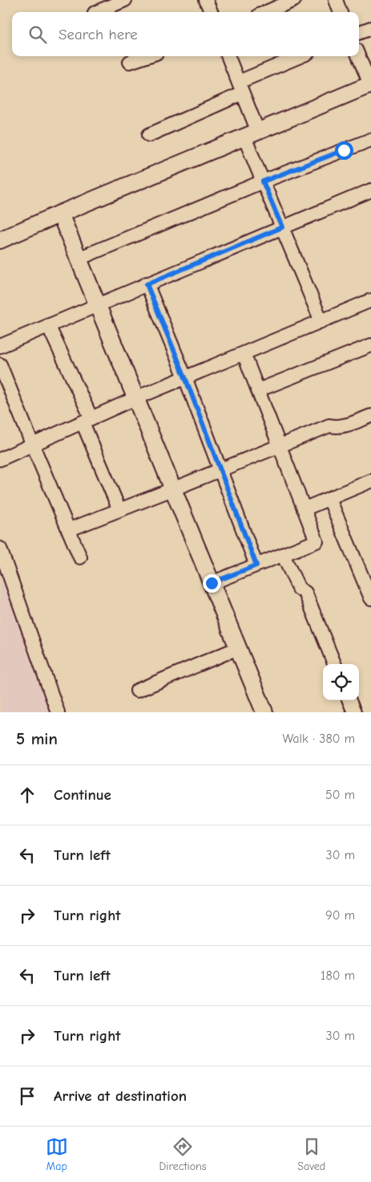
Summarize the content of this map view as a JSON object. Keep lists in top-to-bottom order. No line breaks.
{"page":{"search":"Search here","heading":["5 min","Walk · 380 m"],"list":[["Continue","50 m"],["Turn left","30 m"],["Turn right","90 m"],["Turn left","180 m"],["Turn right","30 m"],"Arrive at destination"],"nav":["Map","Directions","Saved"]}}
